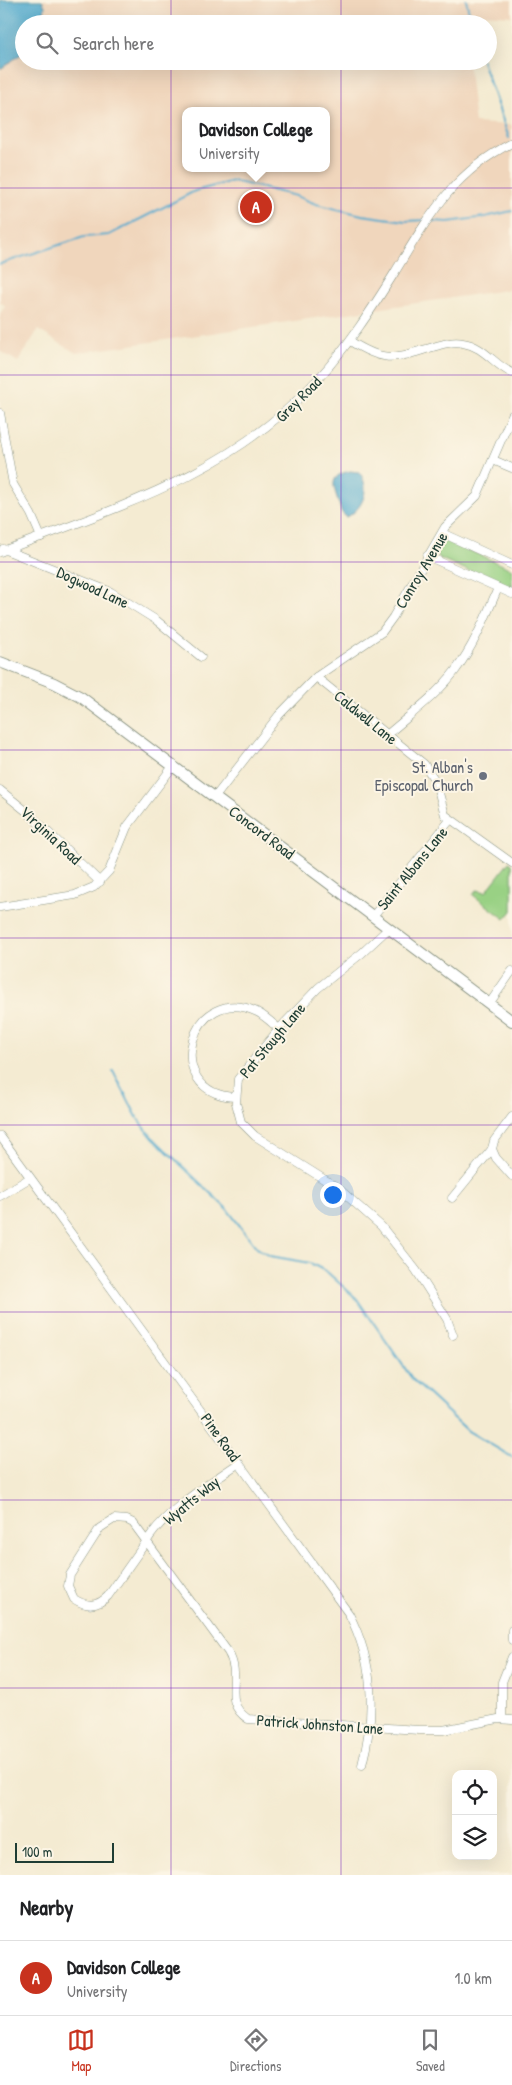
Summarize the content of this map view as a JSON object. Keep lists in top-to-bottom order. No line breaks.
{"streets":{"main road":["Concord Road"],"street":["Grey Road","Conroy Avenue","Dogwood Lane","Caldwell Lane","Virginia Road","Saint Albans Lane","Pat Stough Lane","Pine Road","Wyatts Way","Patrick Johnston Lane"]},"crossings":[["Grey Road","Dogwood Lane"],["Conroy Avenue","Caldwell Lane"],["Conroy Avenue","Concord Road"],["Caldwell Lane","Saint Albans Lane"],["Concord Road","Saint Albans Lane"],["Concord Road","Pat Stough Lane"],["Pine Road","Wyatts Way"],["Pine Road","Patrick Johnston Lane"],["Wyatts Way","Patrick Johnston Lane"]],"places":["St. Alban's Episcopal Church"],"scale_bar":"100 m","page":{"search":"Search here","popup":["Davidson College","University"],"pins":"A","scale":"100 m","heading":"Nearby","list":[{"mark":"A","name":"Davidson College","note":"University","value":"1.0 km"}],"nav":["Map","Directions","Saved"]}}
